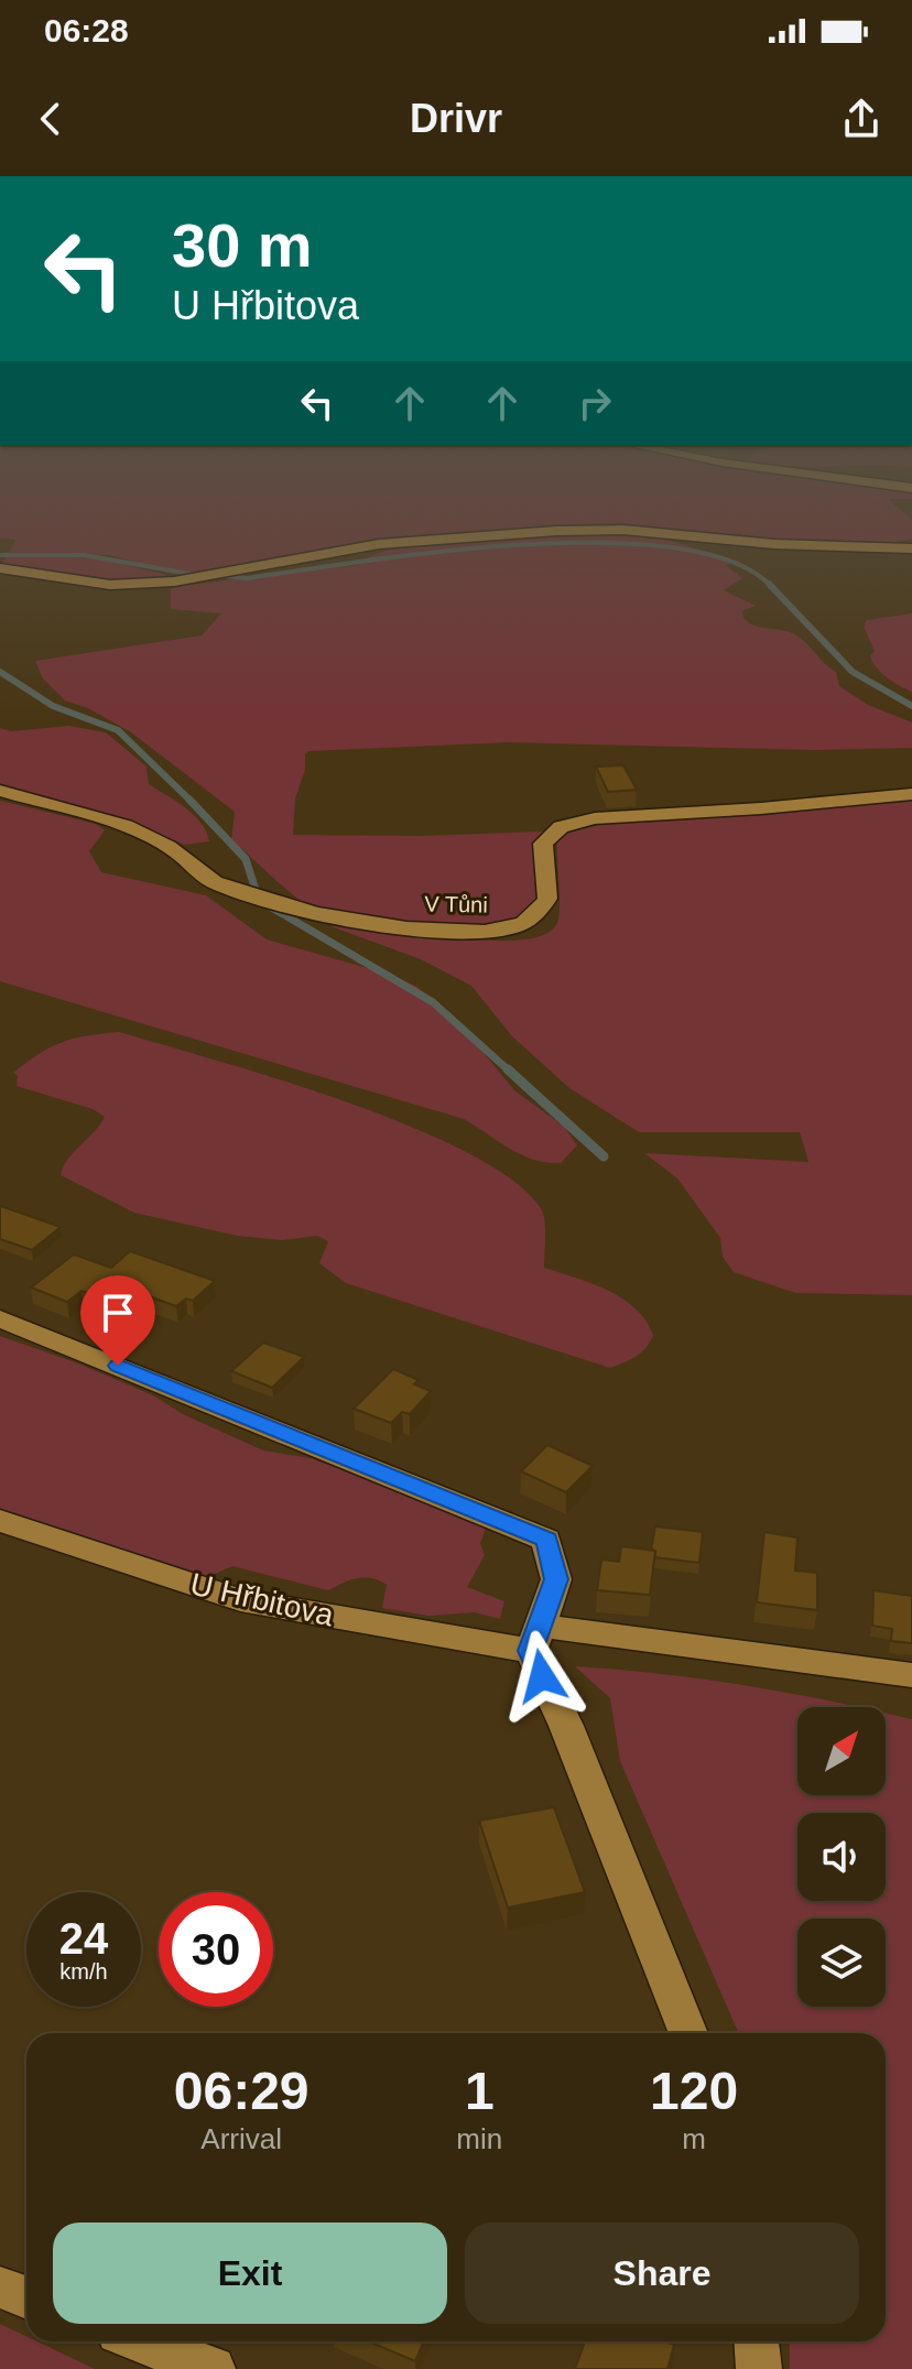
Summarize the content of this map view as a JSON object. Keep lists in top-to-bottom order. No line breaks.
{"streets":{"street":["V Tůni","U Hřbitova"]},"north":"top right","page":{"status":"06:28","header":"Drivr","turn":["30 m","U Hřbitova"],"speed":"24 km/h","limit":"30","eta":["06:29","Arrival","1","min","120","m"],"buttons":["Exit","Share"]}}
